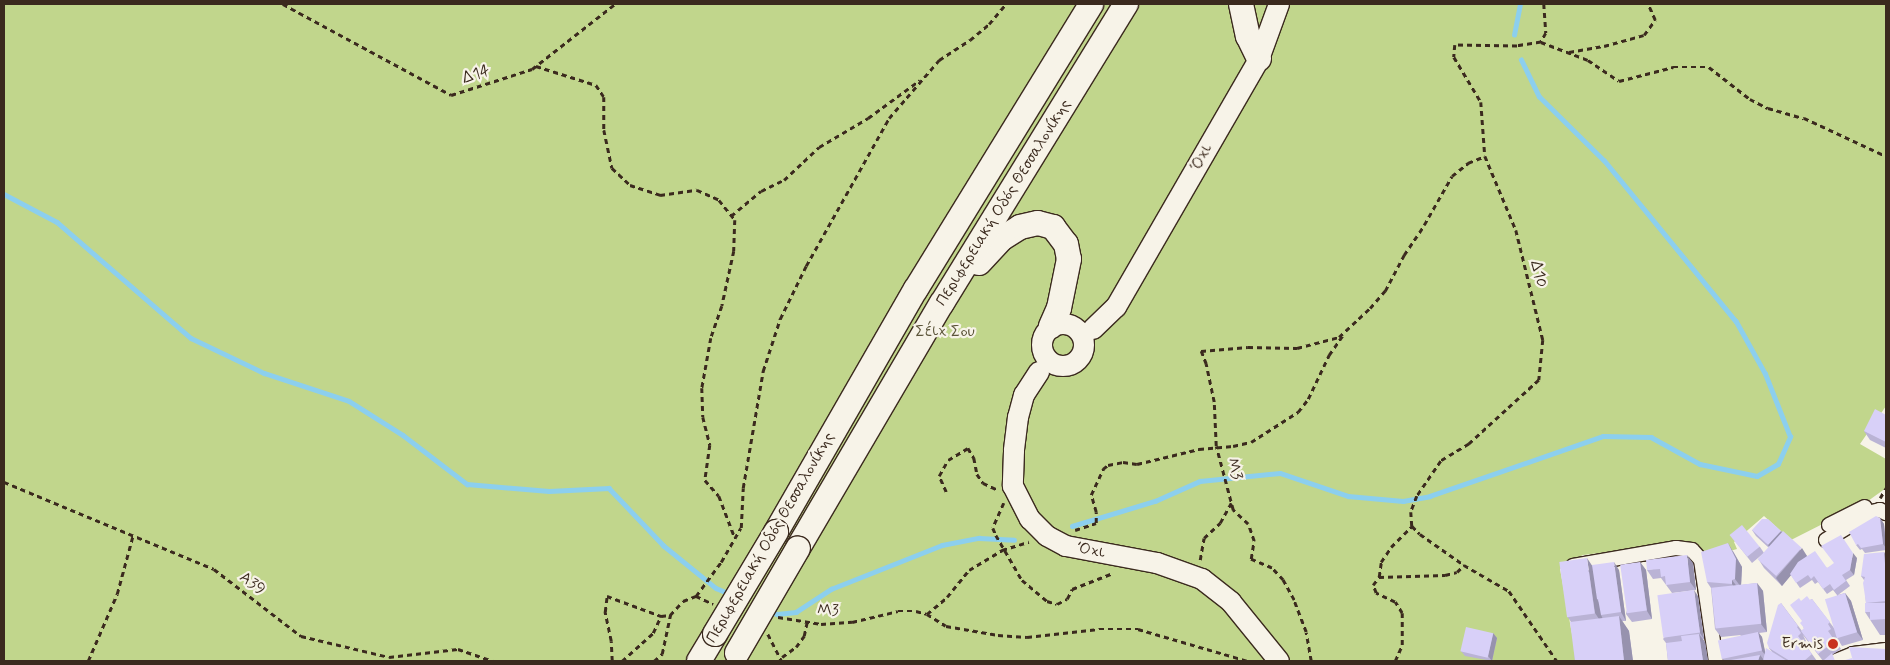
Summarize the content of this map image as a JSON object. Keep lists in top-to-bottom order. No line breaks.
{"streets":{"highway":["Περιφερειακή Οδός Θεσσαλονίκης"],"main road":["Όχι"],"path":["Δ14","Δ10","Μ3","Α39"]},"parks":["Σέιχ Σου"],"places":["Ermis"]}
